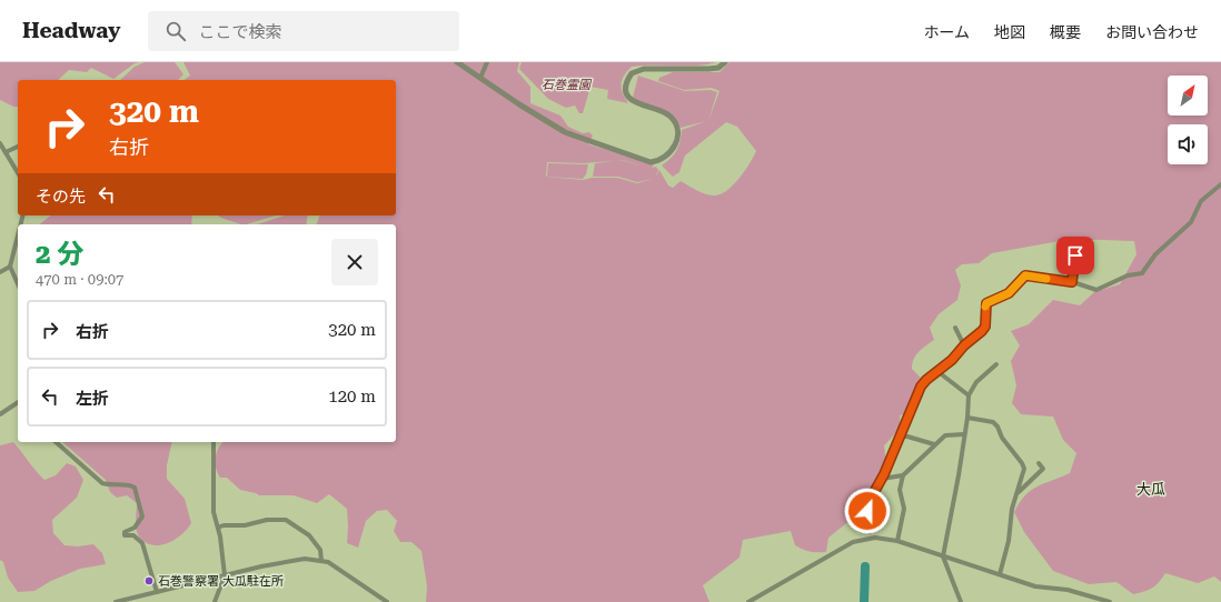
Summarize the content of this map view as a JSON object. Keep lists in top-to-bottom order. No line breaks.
{"districts":["大瓜"],"parks":["石巻霊園"],"places":["石巻警察署 大瓜駐在所"],"north":"top right","page":{"header":"Headway","search":"ここで検索","nav":["ホーム","地図","概要","お問い合わせ"],"turn":["320 m","右折"],"then":"その先","heading":["2 分","470 m · 09:07"],"list":[{"name":"右折","value":"320 m"},{"name":"左折","value":"120 m"}]}}
